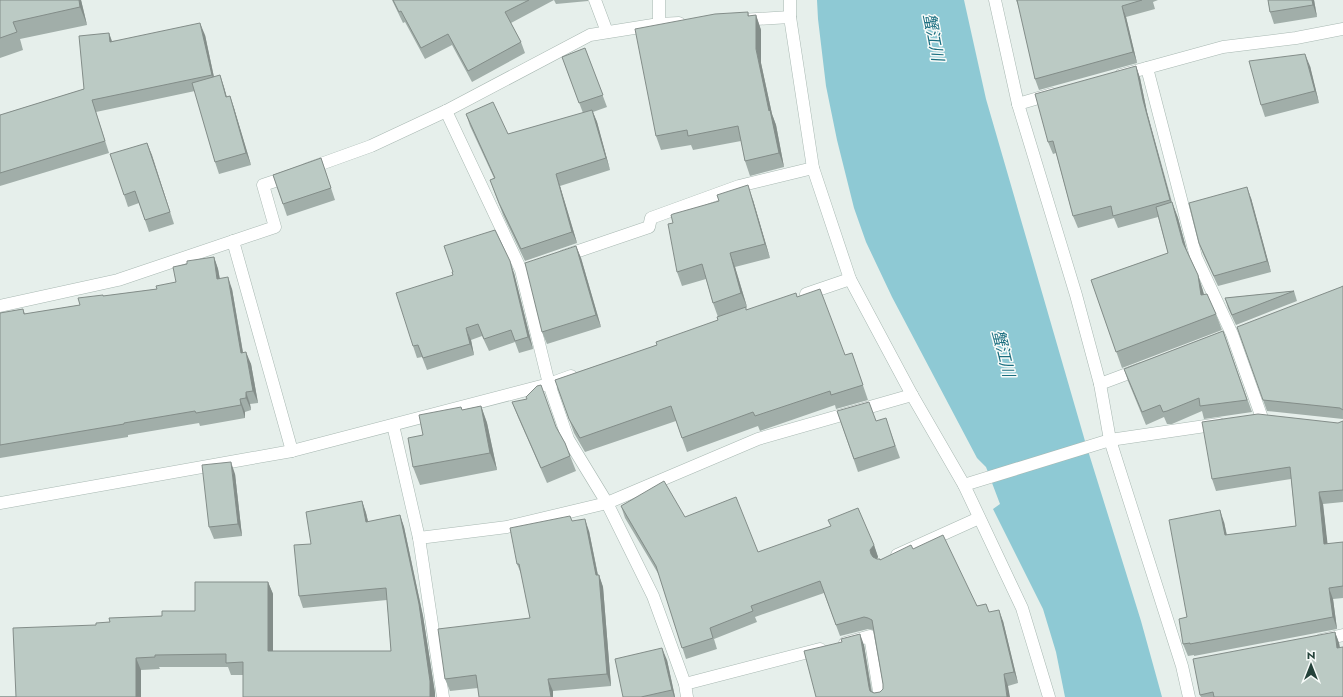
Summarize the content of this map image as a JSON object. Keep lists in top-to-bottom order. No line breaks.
{"water":["蟹江川"],"north":"top"}
